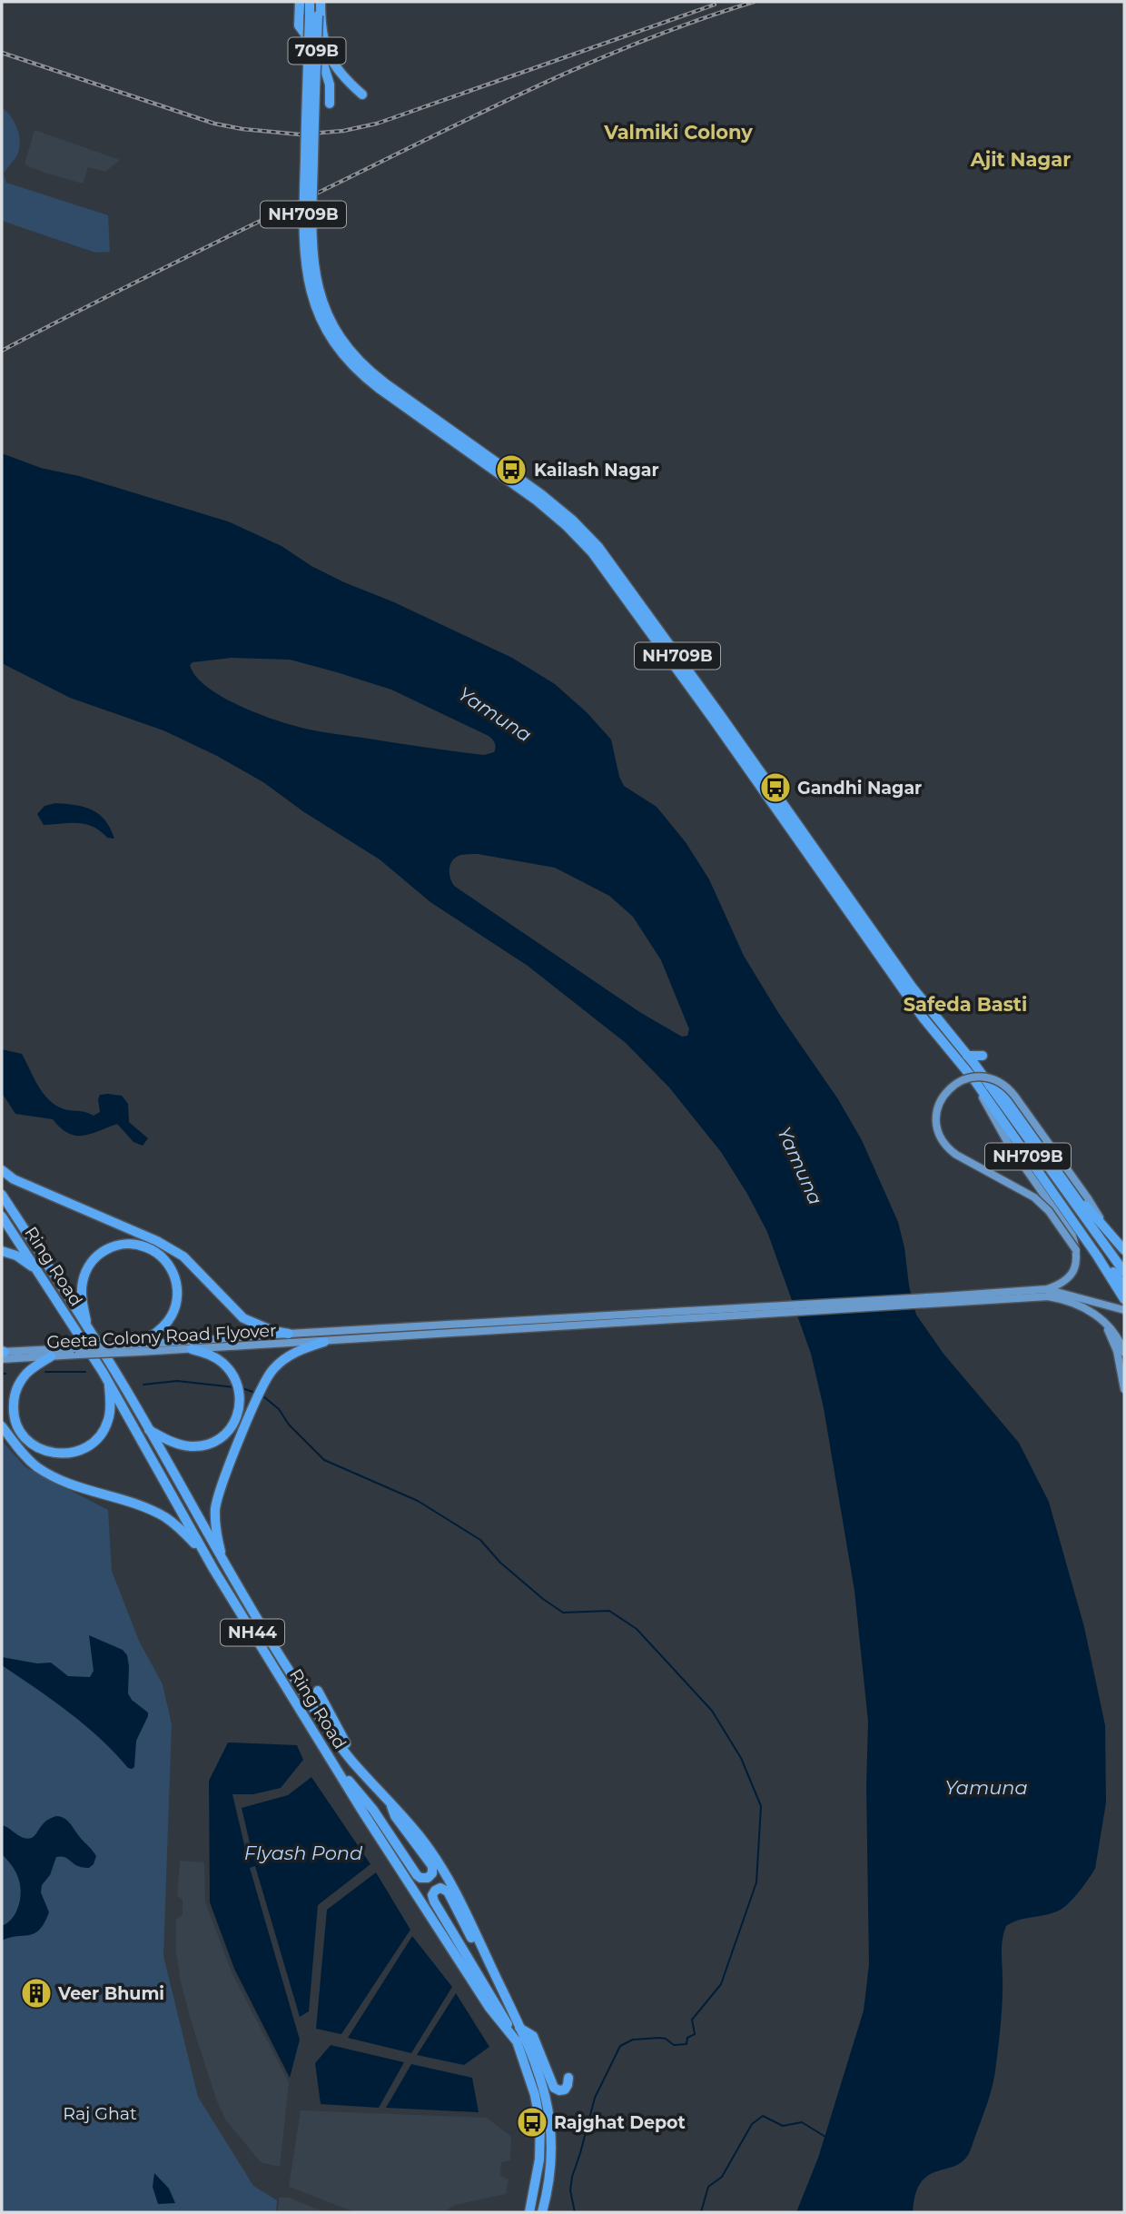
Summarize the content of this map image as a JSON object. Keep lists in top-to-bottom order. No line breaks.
{"streets":{"highway":["709B","NH709B","Ring Road","NH44"],"main road":["Geeta Colony Road Flyover"]},"crossings":[["709B","NH709B"]],"districts":["Valmiki Colony","Ajit Nagar","Safeda Basti"],"water":["Yamuna","Flyash Pond"],"parks":["Raj Ghat"],"places":{"bus stop":["Kailash Nagar","Gandhi Nagar","Rajghat Depot"],"building":["Veer Bhumi"]}}
